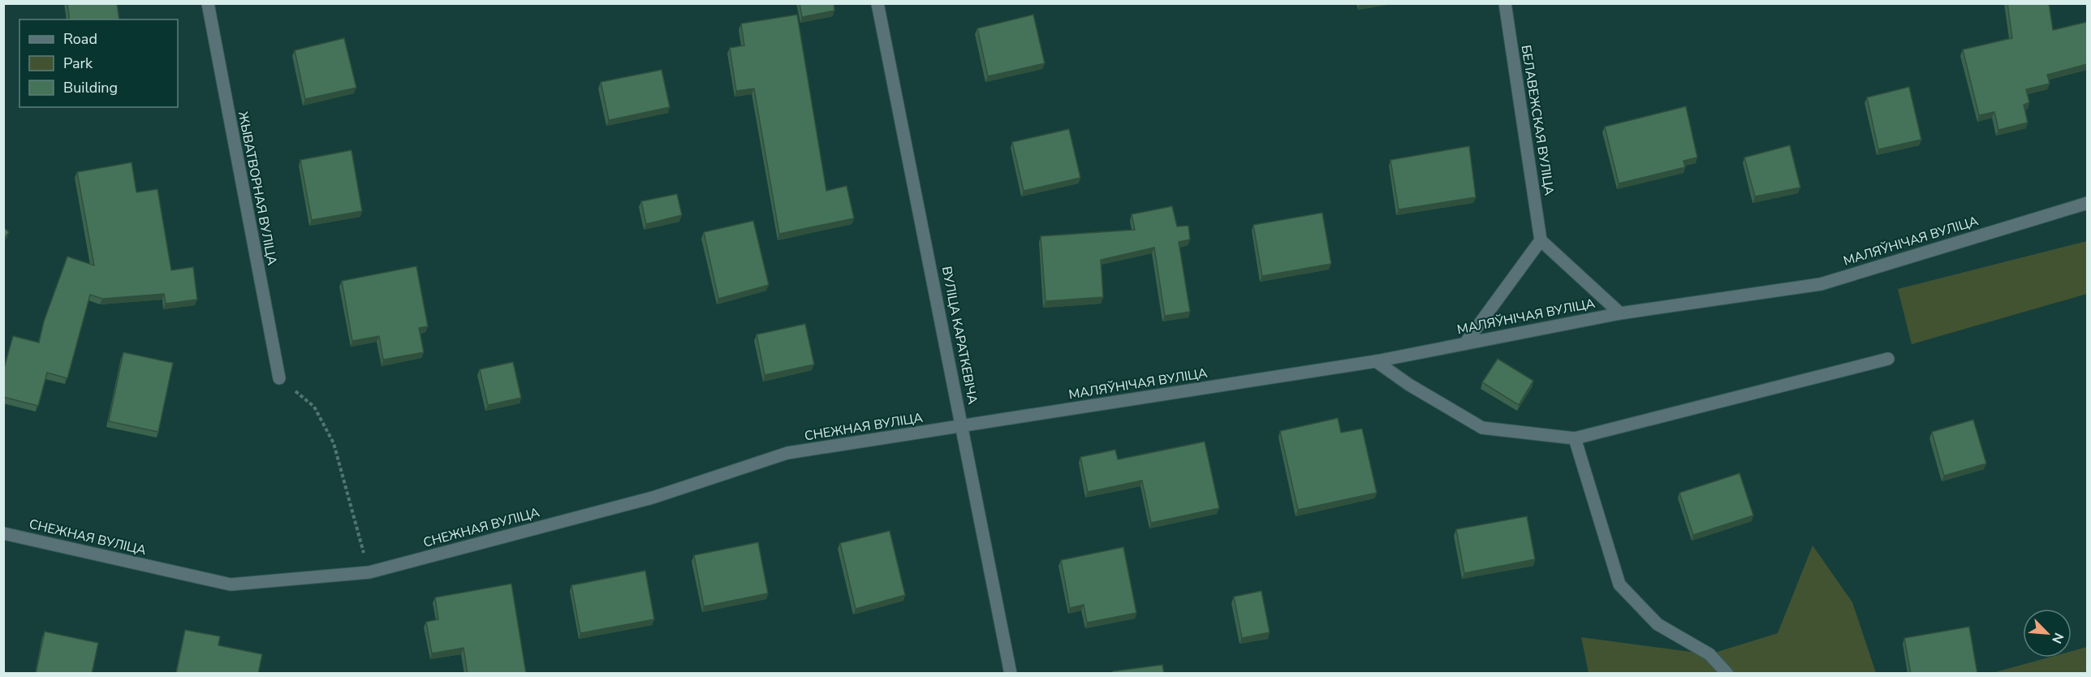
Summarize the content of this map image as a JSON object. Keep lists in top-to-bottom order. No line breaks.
{"streets":{"street":["БЕЛАВЕЖСКАЯ ВУЛІЦА","ЖЫВАТВОРНАЯ ВУЛІЦА","МАЛЯЎНІЧАЯ ВУЛІЦА","ВУЛІЦА КАРАТКЕВІЧА","СНЕЖНАЯ ВУЛІЦА"]},"crossings":[["МАЛЯЎНІЧАЯ ВУЛІЦА","ВУЛІЦА КАРАТКЕВІЧА"],["МАЛЯЎНІЧАЯ ВУЛІЦА","СНЕЖНАЯ ВУЛІЦА"],["ВУЛІЦА КАРАТКЕВІЧА","СНЕЖНАЯ ВУЛІЦА"]],"legend":["Road","Park","Building"],"north":"bottom right"}
